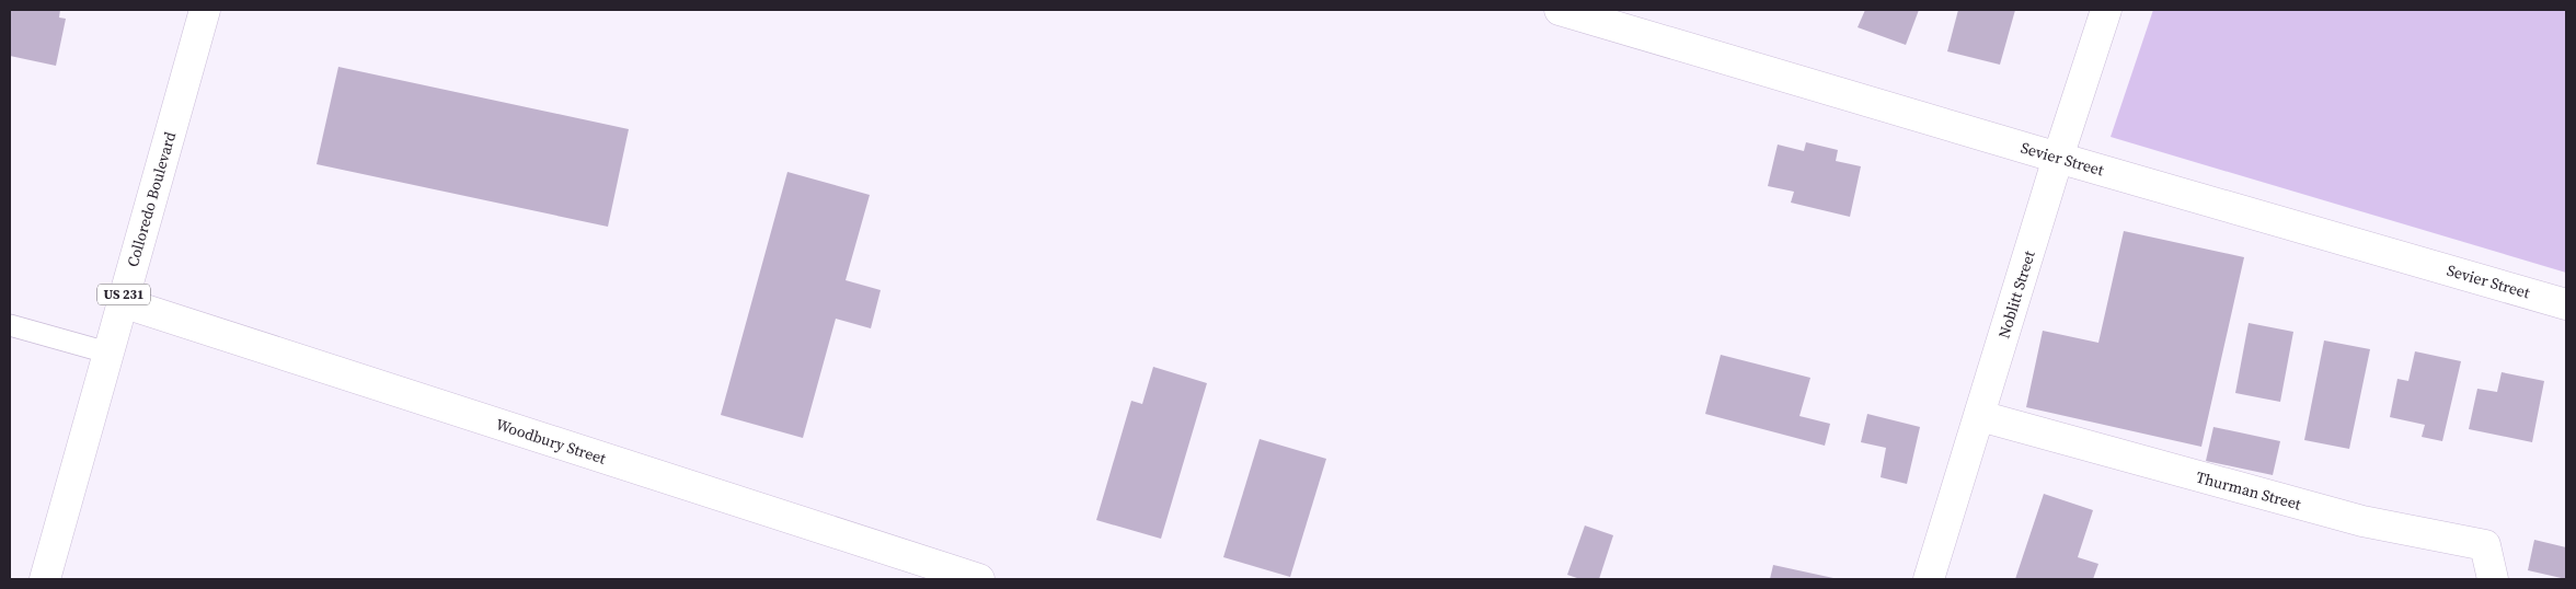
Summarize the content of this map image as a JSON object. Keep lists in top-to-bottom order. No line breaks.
{"streets":{"main road":["Sevier Street","Colloredo Boulevard","US 231","Noblitt Street","Woodbury Street","Thurman Street"]},"crossings":[["Sevier Street","Noblitt Street"],["Colloredo Boulevard","Woodbury Street"],["Noblitt Street","Thurman Street"]]}
